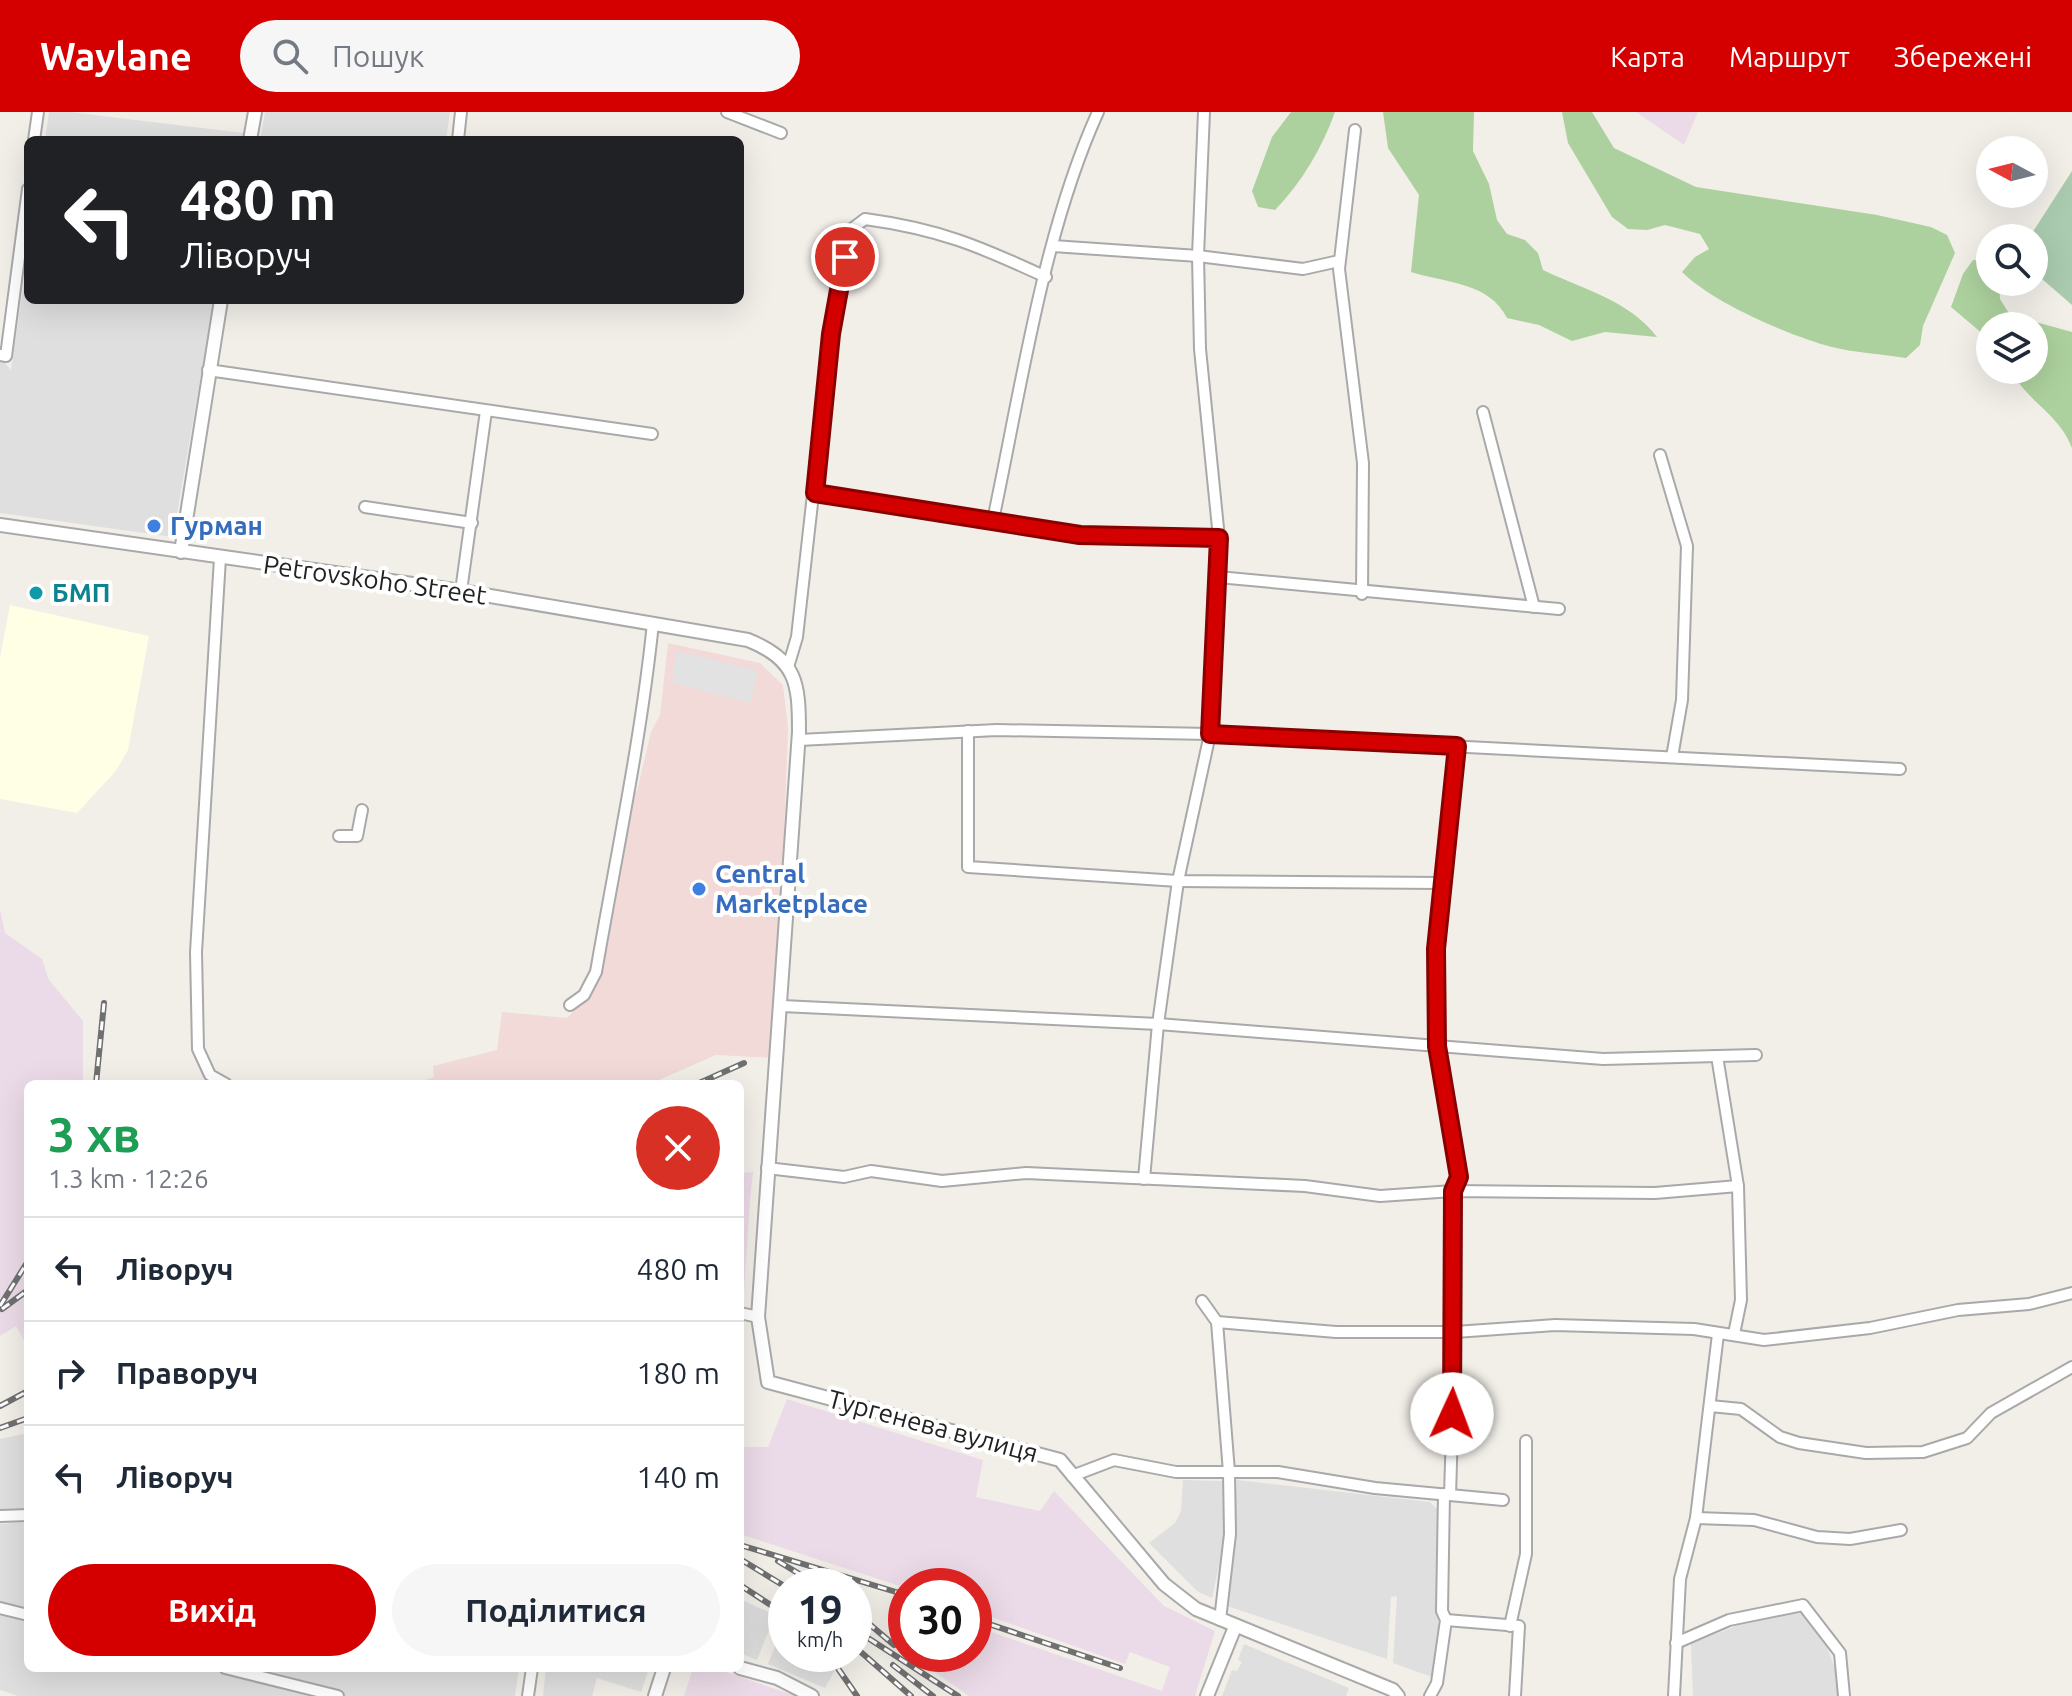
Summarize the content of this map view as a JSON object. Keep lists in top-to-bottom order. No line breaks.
{"streets":{"street":["Petrovskoho Street","Тургенева вулиця"]},"places":["Гурман","БМП","Central Marketplace"],"north":"left","page":{"header":"Waylane","search":"Пошук","nav":["Карта","Маршрут","Збережені"],"turn":["480 m","Ліворуч"],"heading":["3 хв","1.3 km · 12:26"],"list":[{"name":"Ліворуч","value":"480 m"},{"name":"Праворуч","value":"180 m"},{"name":"Ліворуч","value":"140 m"}],"buttons":["Вихід","Поділитися"],"speed":"19 km/h","limit":"30"}}
